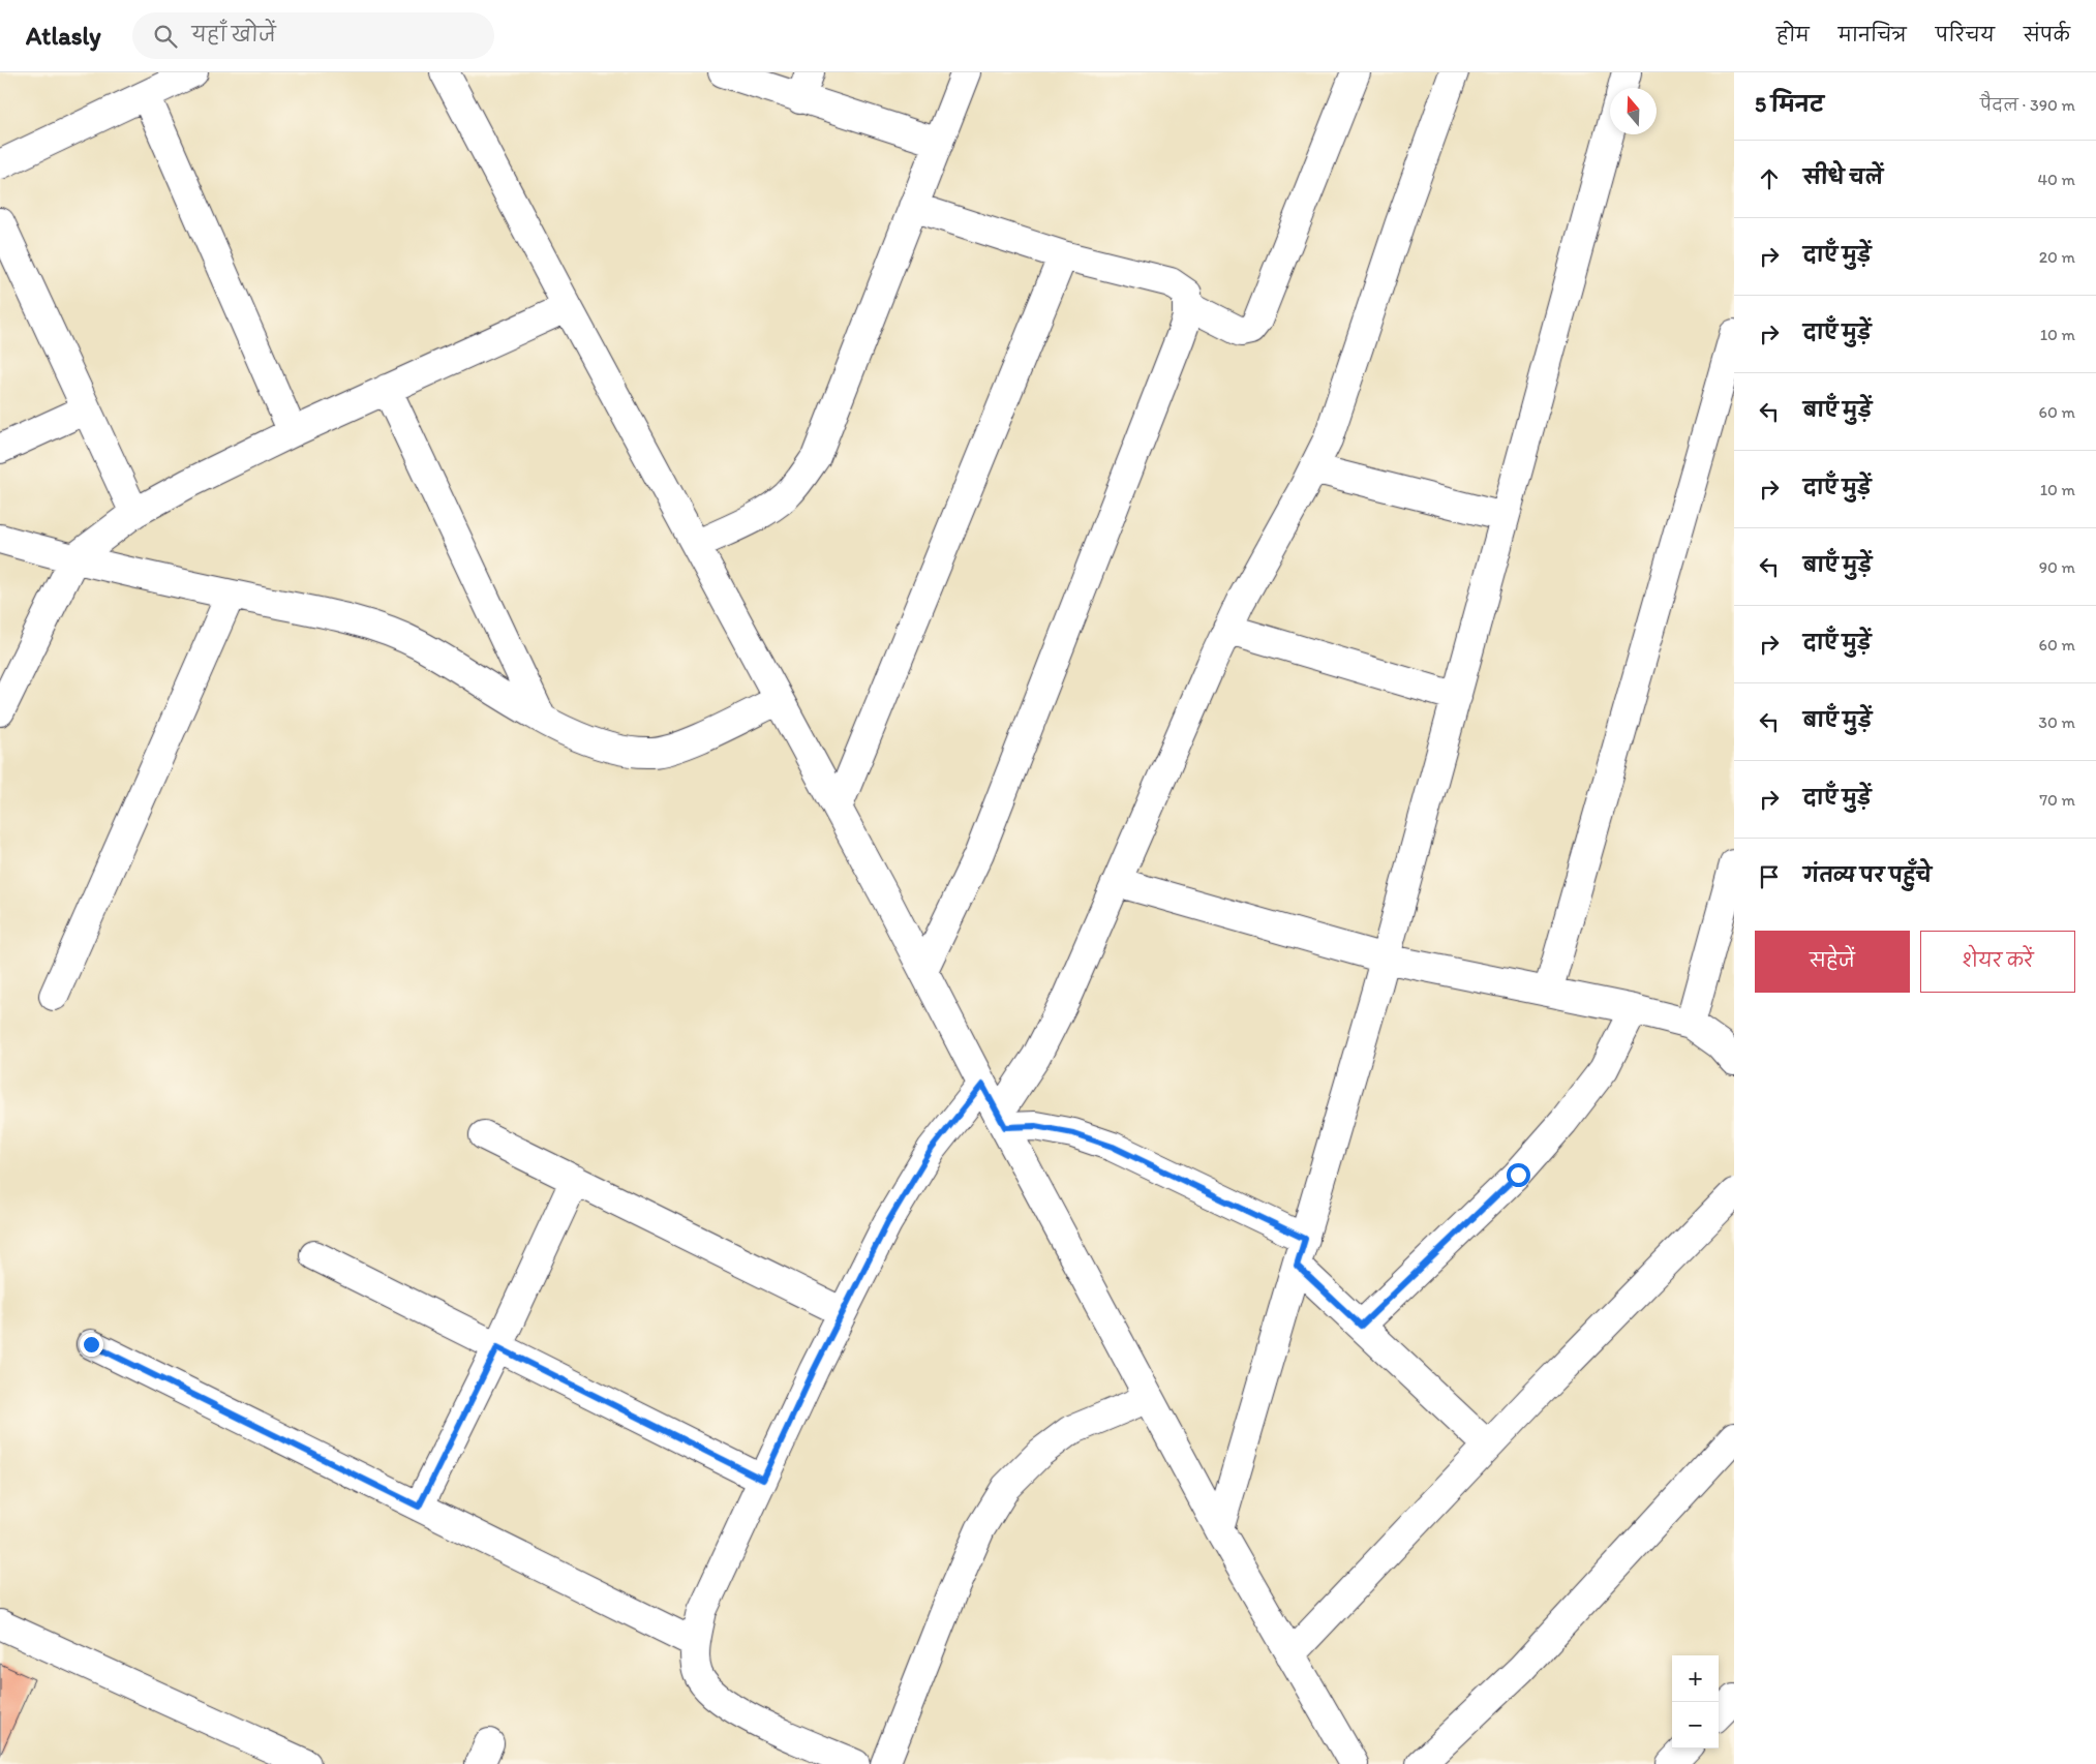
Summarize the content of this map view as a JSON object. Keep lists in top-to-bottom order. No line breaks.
{"north":"top","page":{"header":"Atlasly","search":"यहाँ खोजें","nav":["होम","मानचित्र","परिचय","संपर्क"],"heading":["5 मिनट","पैदल · 390 m"],"list":[["सीधे चलें","40 m"],["दाएँ मुड़ें","20 m"],["दाएँ मुड़ें","10 m"],["बाएँ मुड़ें","60 m"],["दाएँ मुड़ें","10 m"],["बाएँ मुड़ें","90 m"],["दाएँ मुड़ें","60 m"],["बाएँ मुड़ें","30 m"],["दाएँ मुड़ें","70 m"],"गंतव्य पर पहुँचे"],"buttons":["सहेजें","शेयर करें"],"map_buttons":["+","−"]}}
